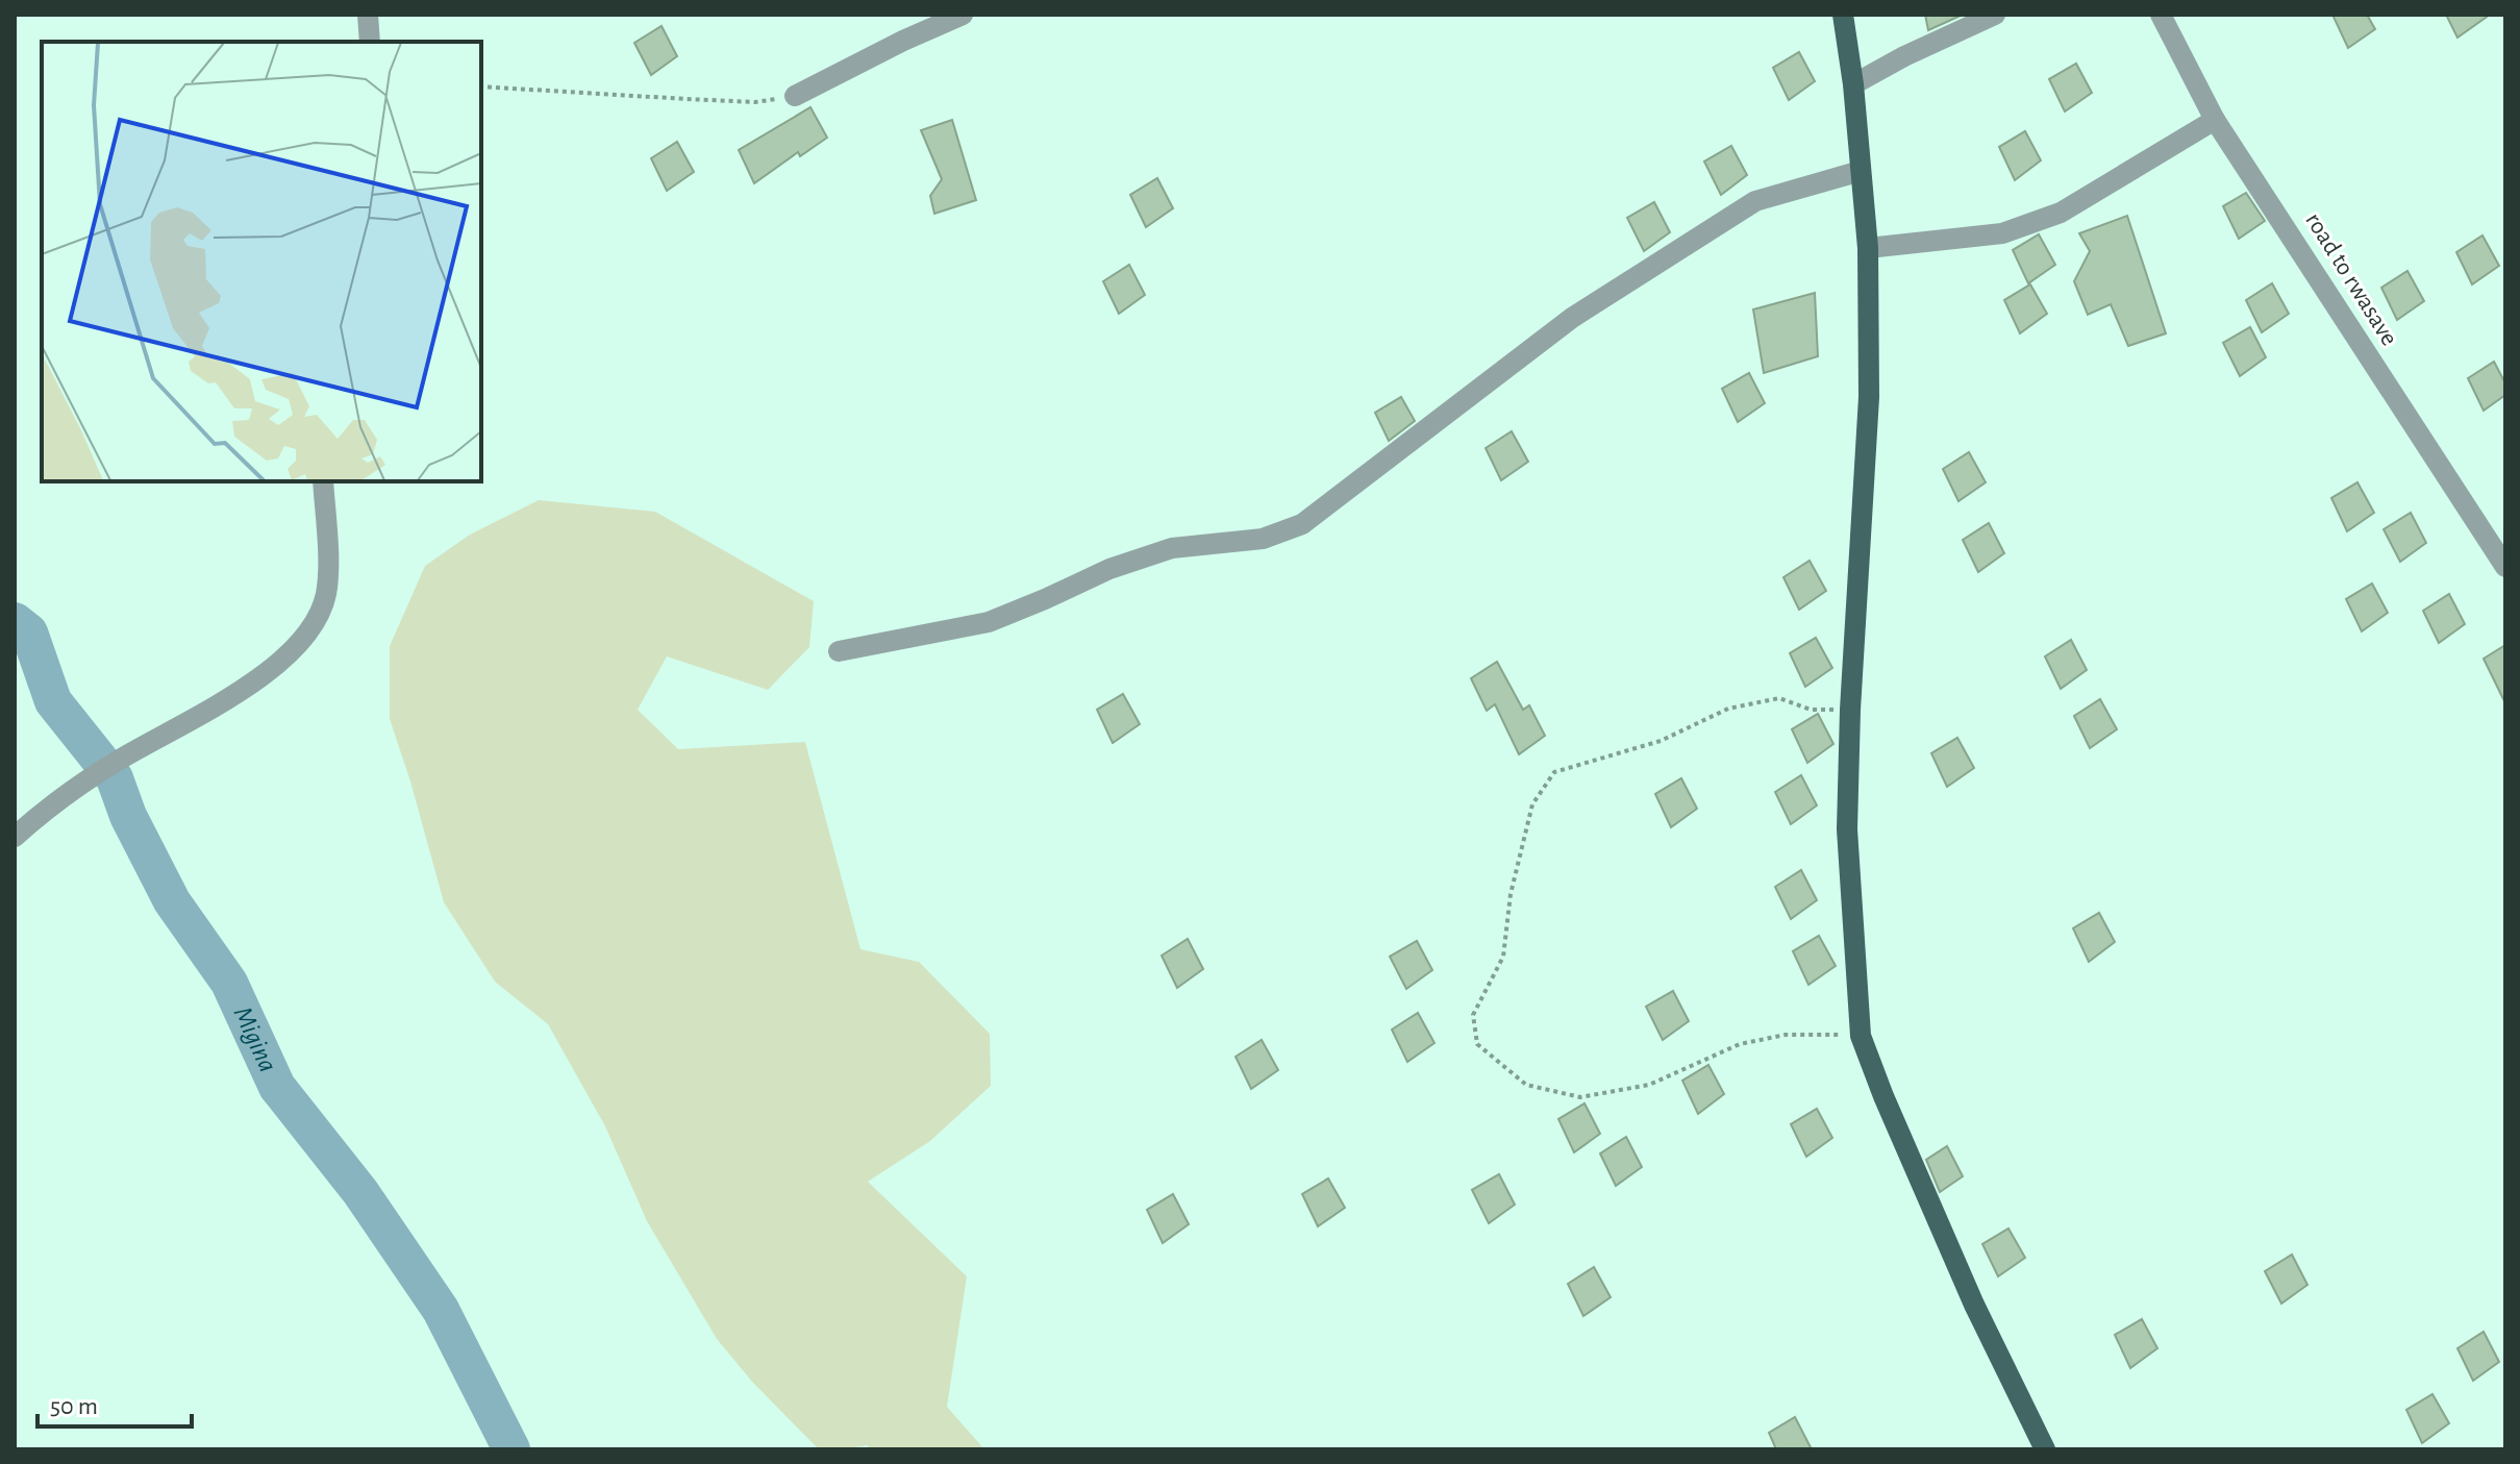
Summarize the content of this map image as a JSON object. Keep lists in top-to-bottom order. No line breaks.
{"streets":{"street":["road to rwasave"]},"water":["Migina"],"scale_bar":"50 m"}
